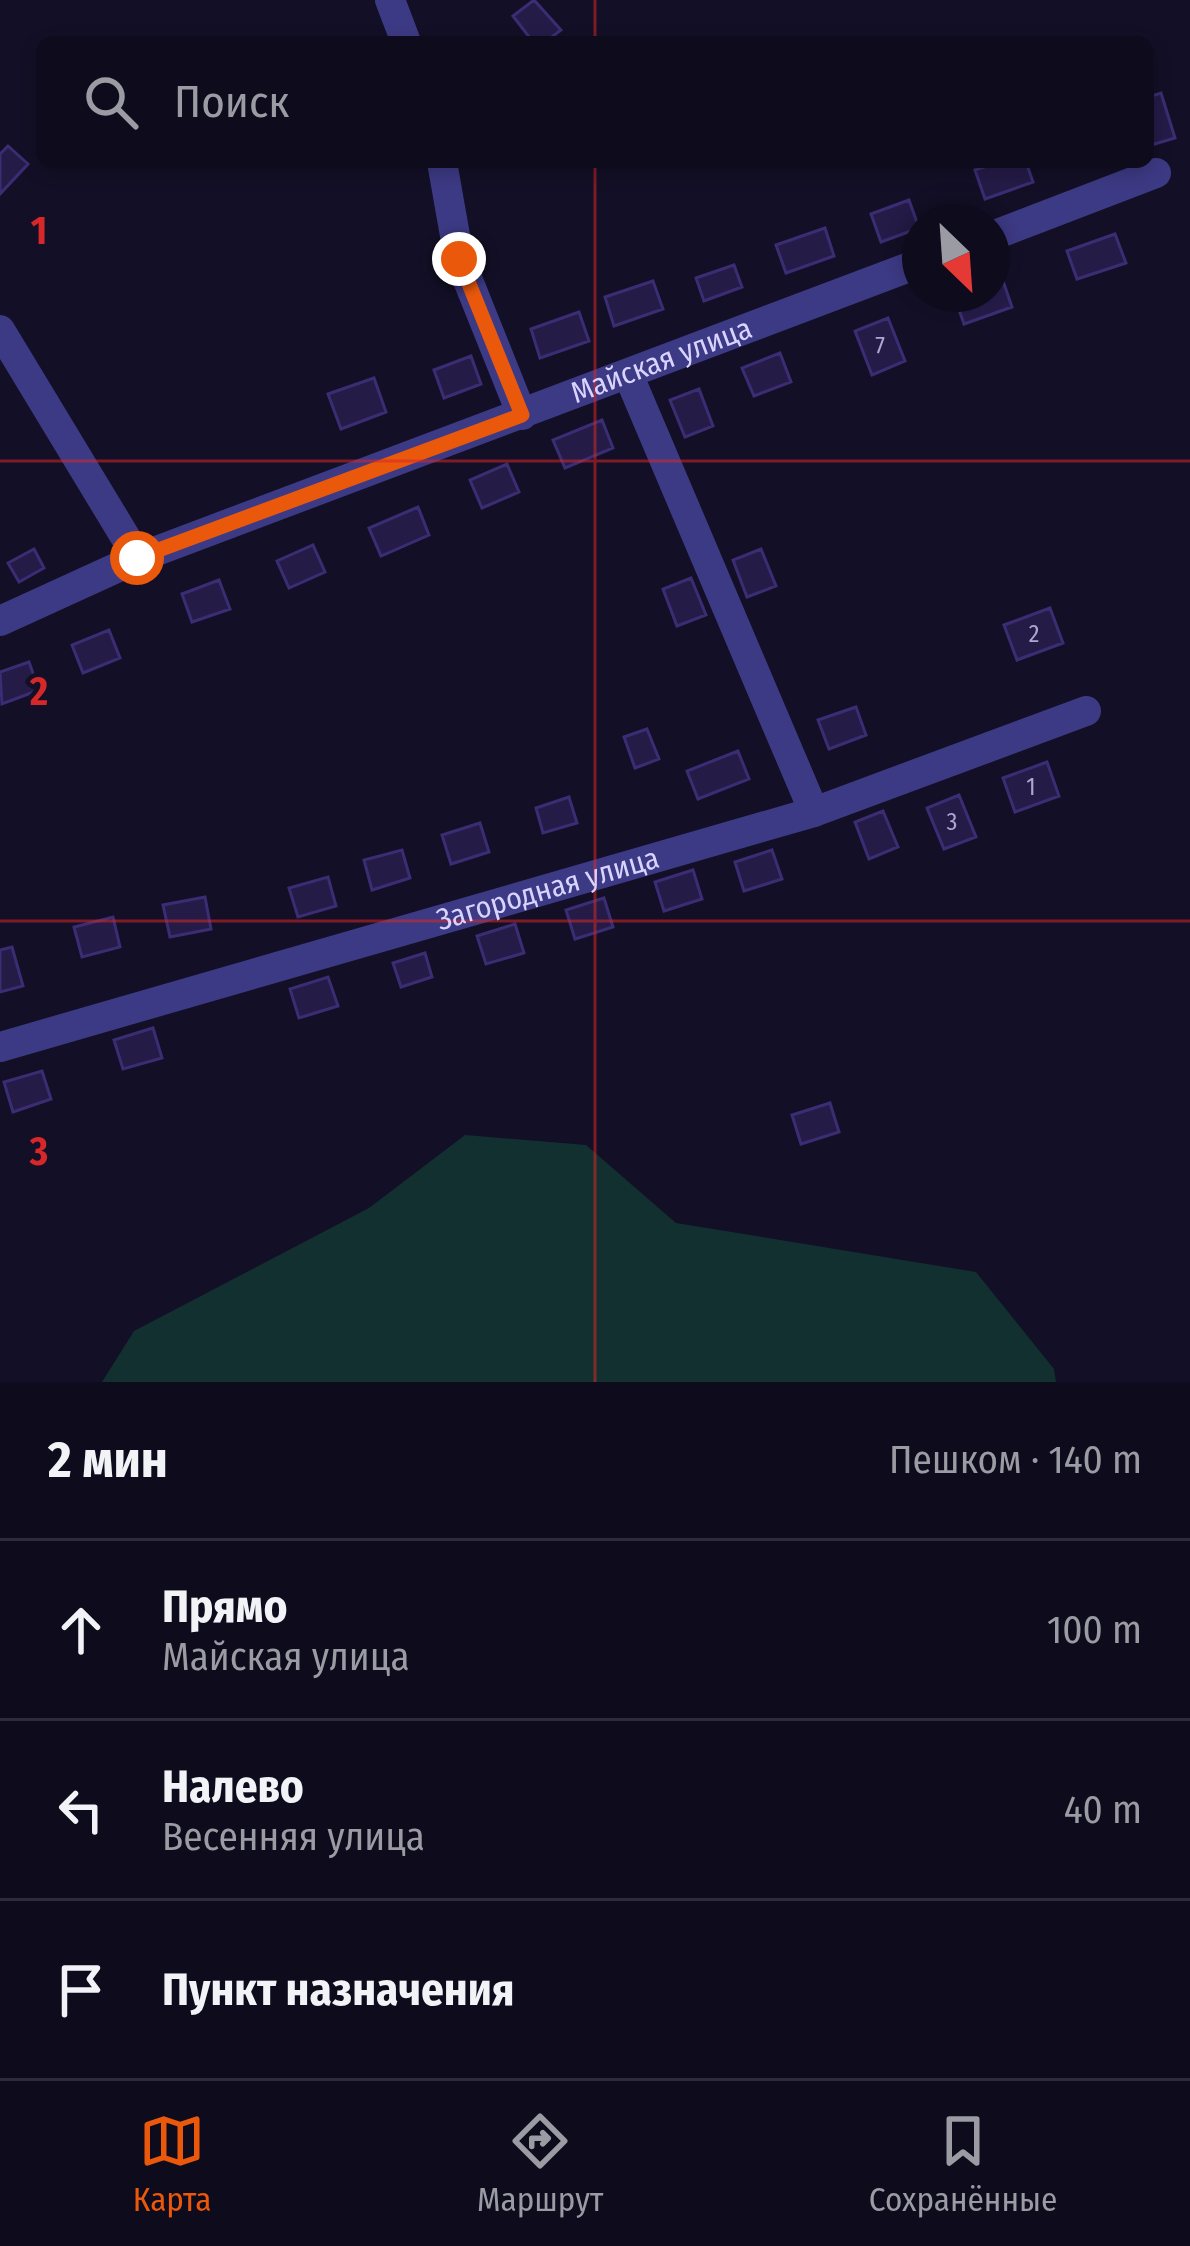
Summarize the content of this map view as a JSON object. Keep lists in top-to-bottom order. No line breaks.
{"streets":{"street":["Майская улица","Загородная улица"]},"house_numbers":["7","2","1","3"],"north":"bottom right","page":{"search":"Поиск","heading":["2 мин","Пешком · 140 m"],"list":[["Прямо","Майская улица","100 m"],["Налево","Весенняя улица","40 m"],"Пункт назначения"],"nav":["Карта","Маршрут","Сохранённые"]},"grid":{"rows":["1","2","3"]}}
